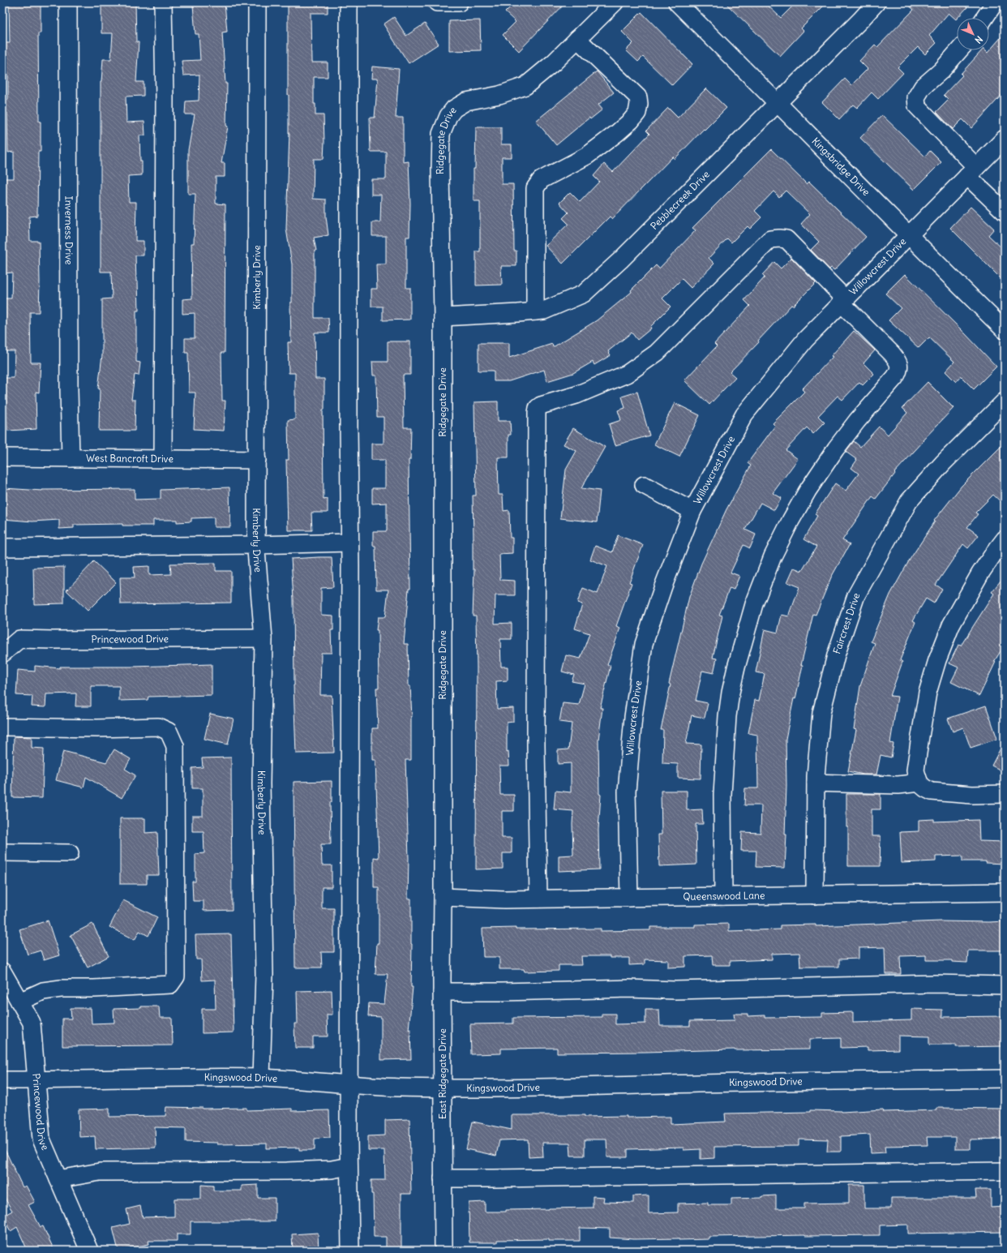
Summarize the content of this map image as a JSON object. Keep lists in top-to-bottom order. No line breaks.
{"streets":{"street":["Ridgegate Drive","Kingsbridge Drive","Pebblecreek Drive","Inverness Drive","Willowcrest Drive","Kimberly Drive","West Bancroft Drive","Faircrest Drive","Princewood Drive","Queenswood Lane","East Ridgegate Drive","Kingswood Drive"]},"crossings":[["Ridgegate Drive","Pebblecreek Drive"],["Ridgegate Drive","Queenswood Lane"],["Ridgegate Drive","East Ridgegate Drive"],["Kingsbridge Drive","Pebblecreek Drive"],["Kingsbridge Drive","Willowcrest Drive"],["Inverness Drive","West Bancroft Drive"],["Willowcrest Drive","Queenswood Lane"],["Kimberly Drive","West Bancroft Drive"],["Kimberly Drive","Princewood Drive"],["Kimberly Drive","Kingswood Drive"],["Faircrest Drive","Queenswood Lane"],["Princewood Drive","Kingswood Drive"],["Queenswood Lane","East Ridgegate Drive"],["East Ridgegate Drive","Kingswood Drive"]],"north":"bottom right"}
